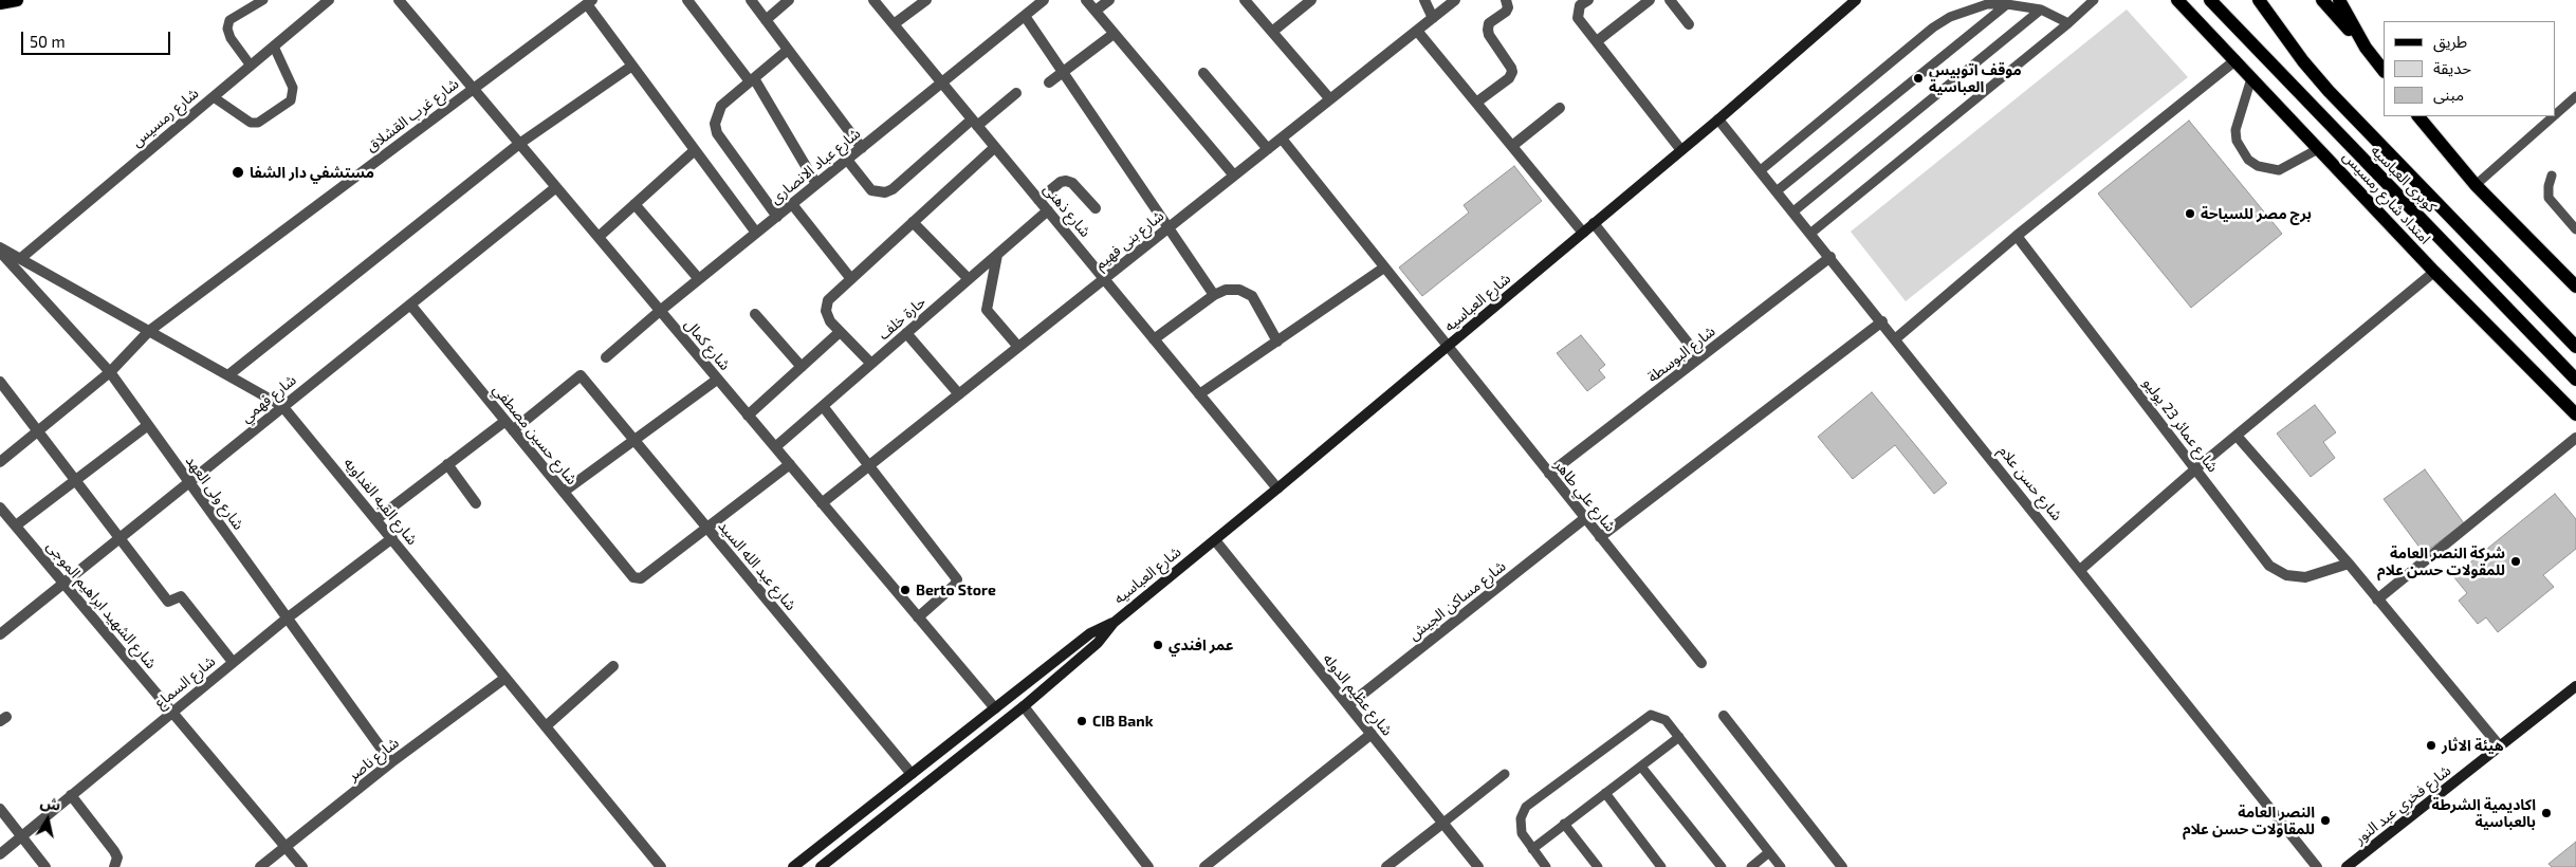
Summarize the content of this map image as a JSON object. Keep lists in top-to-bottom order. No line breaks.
{"streets":{"main road":["كوبرى العباسيه","امتداد شارع رمسيس","شارع العباسيه","شارع فخري عبد النور"],"street":["شارع غرب القشلاق","شارع رمسيس","شارع عباد الانصارى","شارع ذهنى","شارع بنى فهيم","حارة خلف","شارع كمال","شارع البوسطة","شارع فهمي","شارع عمائر 23 يوليو","شارع حسين مصطفي","شارع حسن علام","شارع ولى العهد","شارع علي طاهر","شارع القبه الفداويه","شارع عبد الله السيد","شارع مساكن الجيش","شارع الشهيد ابراهيم الموجى","شارع السماع","شارع عظيم الدوله","شارع ناصر"]},"crossings":[["شارع غرب القشلاق","شارع كمال"],["شارع غرب القشلاق","شارع ولى العهد"],["شارع غرب القشلاق","شارع القبه الفداويه"],["شارع رمسيس","شارع القبه الفداويه"],["شارع عباد الانصارى","شارع ذهنى"],["شارع عباد الانصارى","شارع كمال"],["شارع ذهنى","شارع بنى فهيم"],["شارع ذهنى","شارع العباسيه"],["شارع ذهنى","حارة خلف"],["شارع بنى فهيم","شارع كمال"],["شارع بنى فهيم","شارع علي طاهر"],["شارع العباسيه","شارع كمال"],["شارع العباسيه","شارع حسن علام"],["شارع العباسيه","شارع علي طاهر"],["شارع العباسيه","شارع عبد الله السيد"],["شارع العباسيه","شارع عظيم الدوله"],["حارة خلف","شارع كمال"],["شارع كمال","شارع فهمي"],["شارع البوسطة","شارع حسن علام"],["شارع البوسطة","شارع علي طاهر"],["شارع فهمي","شارع حسين مصطفي"],["شارع فهمي","شارع ولى العهد"],["شارع فهمي","شارع القبه الفداويه"],["شارع فهمي","شارع الشهيد ابراهيم الموجى"],["شارع حسين مصطفي","شارع عبد الله السيد"],["شارع ولى العهد","شارع السماع"],["شارع ولى العهد","شارع ناصر"],["شارع علي طاهر","شارع مساكن الجيش"],["شارع القبه الفداويه","شارع السماع"],["شارع القبه الفداويه","شارع ناصر"],["شارع مساكن الجيش","شارع عظيم الدوله"],["شارع الشهيد ابراهيم الموجى","شارع السماع"],["شارع الشهيد ابراهيم الموجى","شارع ناصر"]],"places":["موقف اتوبيس العباسية","مستشفي دار الشفا","برج مصر للسياحة","شركة النصر العامة للمقولات حسن علام","Berto Store","عمر افندي","CIB Bank","هيئة الاثار","اكاديمية الشرطة بالعباسية","النصر العامة للمقاولات حسن علام"],"legend":["طريق","حديقة","مبنى"],"scale_bar":"50 m","north":"top"}
